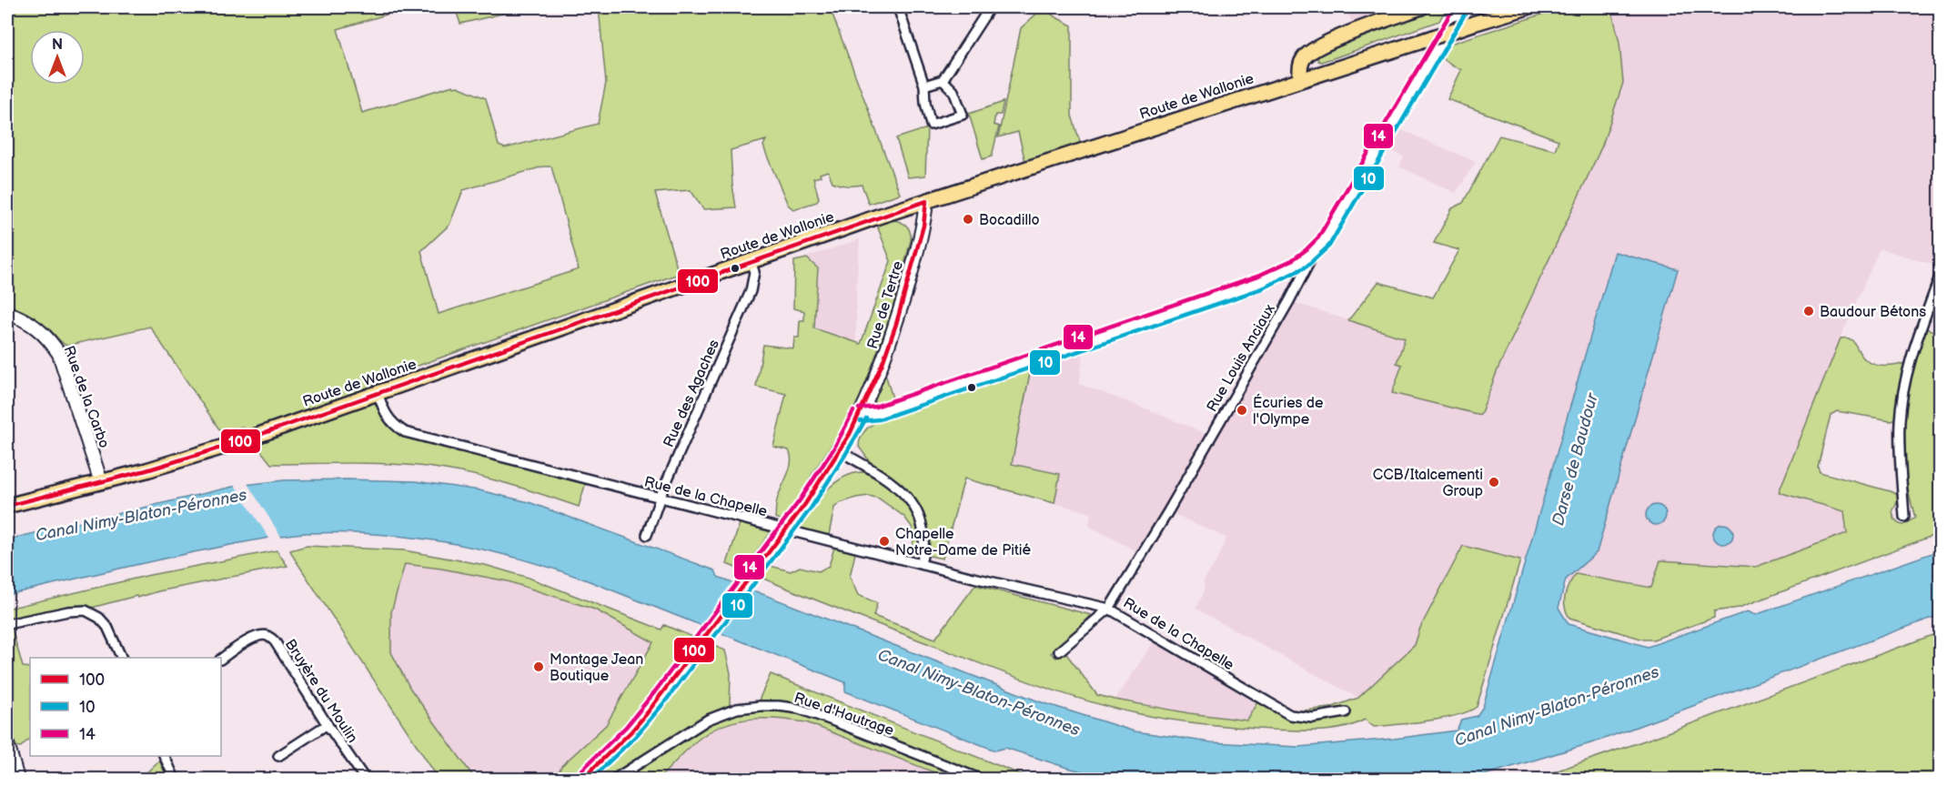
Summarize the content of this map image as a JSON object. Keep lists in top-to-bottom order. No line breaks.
{"streets":{"main road":["Route de Wallonie"],"street":["Rue de Tertre","Rue Louis Anciaux","Rue des Agaches","Rue de la Carbo","Rue de la Chapelle","Bruyère du Moulin","Rue d'Hautrage"]},"crossings":[["Route de Wallonie","Rue de Tertre"],["Route de Wallonie","Rue des Agaches"],["Route de Wallonie","Rue de la Carbo"],["Route de Wallonie","Rue de la Chapelle"],["Rue Louis Anciaux","Rue de la Chapelle"],["Rue des Agaches","Rue de la Chapelle"]],"water":["Darse de Baudour","Canal Nimy-Blaton-Péronnes"],"places":["Bocadillo","Baudour Bétons","Écuries de l'Olympe","CCB/Italcementi Group","Chapelle Notre-Dame de Pitié","Montage Jean Boutique"],"lines":["transit line 14","transit line 10","transit line 100"],"legend":["100","10","14"],"north":"top"}
